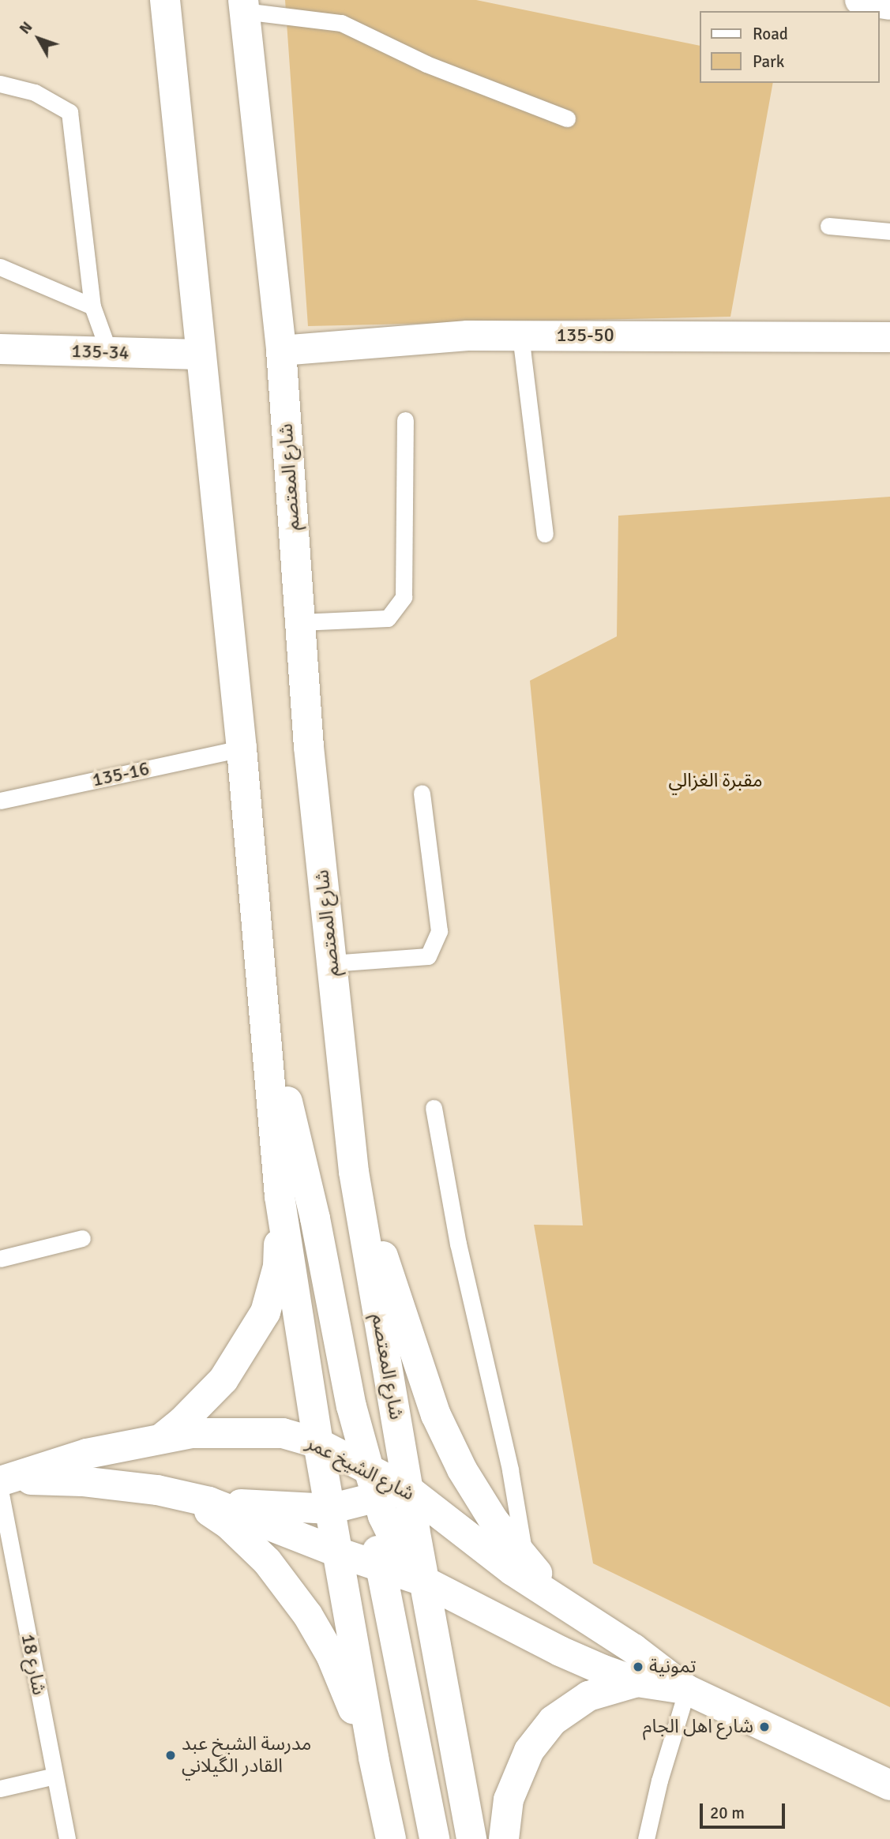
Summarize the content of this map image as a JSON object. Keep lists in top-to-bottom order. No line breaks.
{"streets":{"main road":["135-50","135-34","شارع المعتصم","شارع الشيخ عمر"],"lane":["135-16","شارع 18"]},"crossings":[["135-50","شارع المعتصم"],["شارع المعتصم","شارع الشيخ عمر"],["شارع الشيخ عمر","شارع 18"]],"parks":["مقبرة الغزالي"],"places":["تمونية","شارع اهل الجام","مدرسة الشيخ عبد القادر الگيلاني"],"legend":["Road","Park"],"scale_bar":"20 m","north":"top left"}
